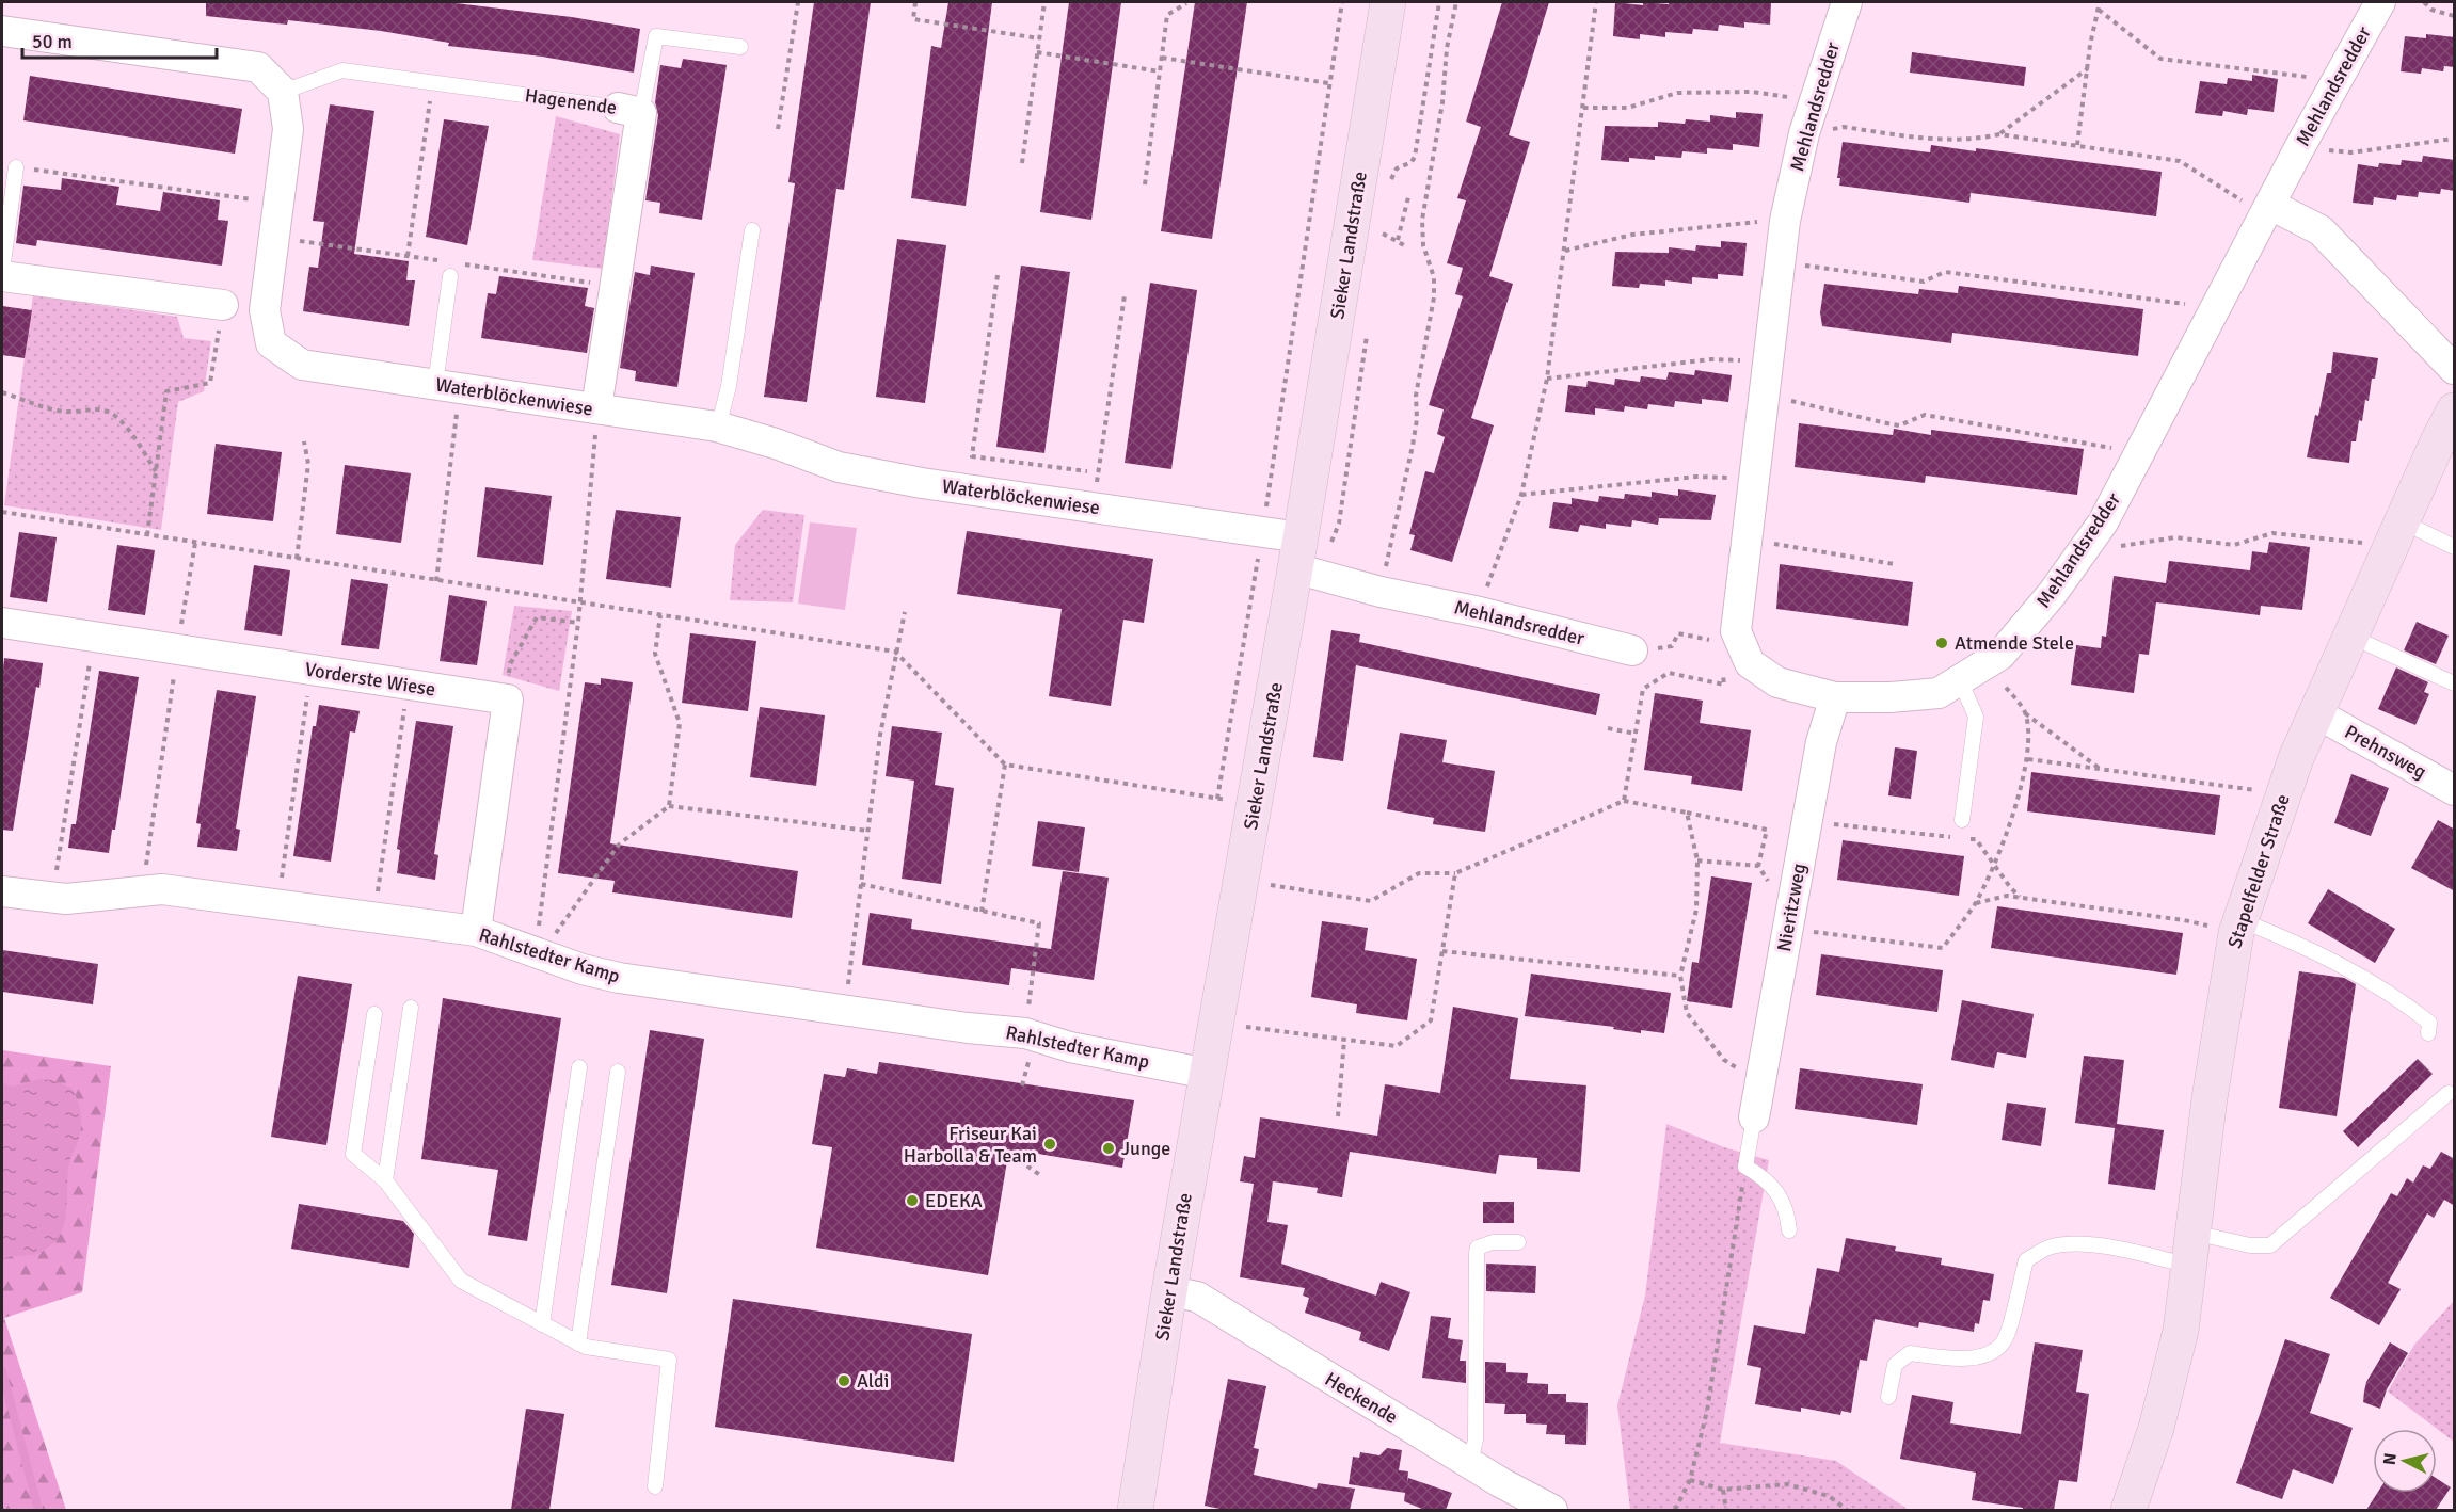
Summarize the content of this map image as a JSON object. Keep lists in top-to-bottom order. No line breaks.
{"streets":{"main road":["Sieker Landstraße","Stapelfelder Straße"],"street":["Mehlandsredder","Hagenende","Waterblöckenwiese","Vorderste Wiese","Prehnsweg","Nieritzweg","Rahlstedter Kamp","Heckende"]},"crossings":[["Mehlandsredder","Sieker Landstraße"],["Mehlandsredder","Waterblöckenwiese"],["Mehlandsredder","Nieritzweg"],["Hagenende","Waterblöckenwiese"],["Sieker Landstraße","Waterblöckenwiese"],["Sieker Landstraße","Rahlstedter Kamp"],["Sieker Landstraße","Heckende"],["Prehnsweg","Stapelfelder Straße"]],"places":["Atmende Stele","Friseur Kai Harbolla & Team","Junge","EDEKA","Aldi"],"scale_bar":"50 m","north":"left"}
